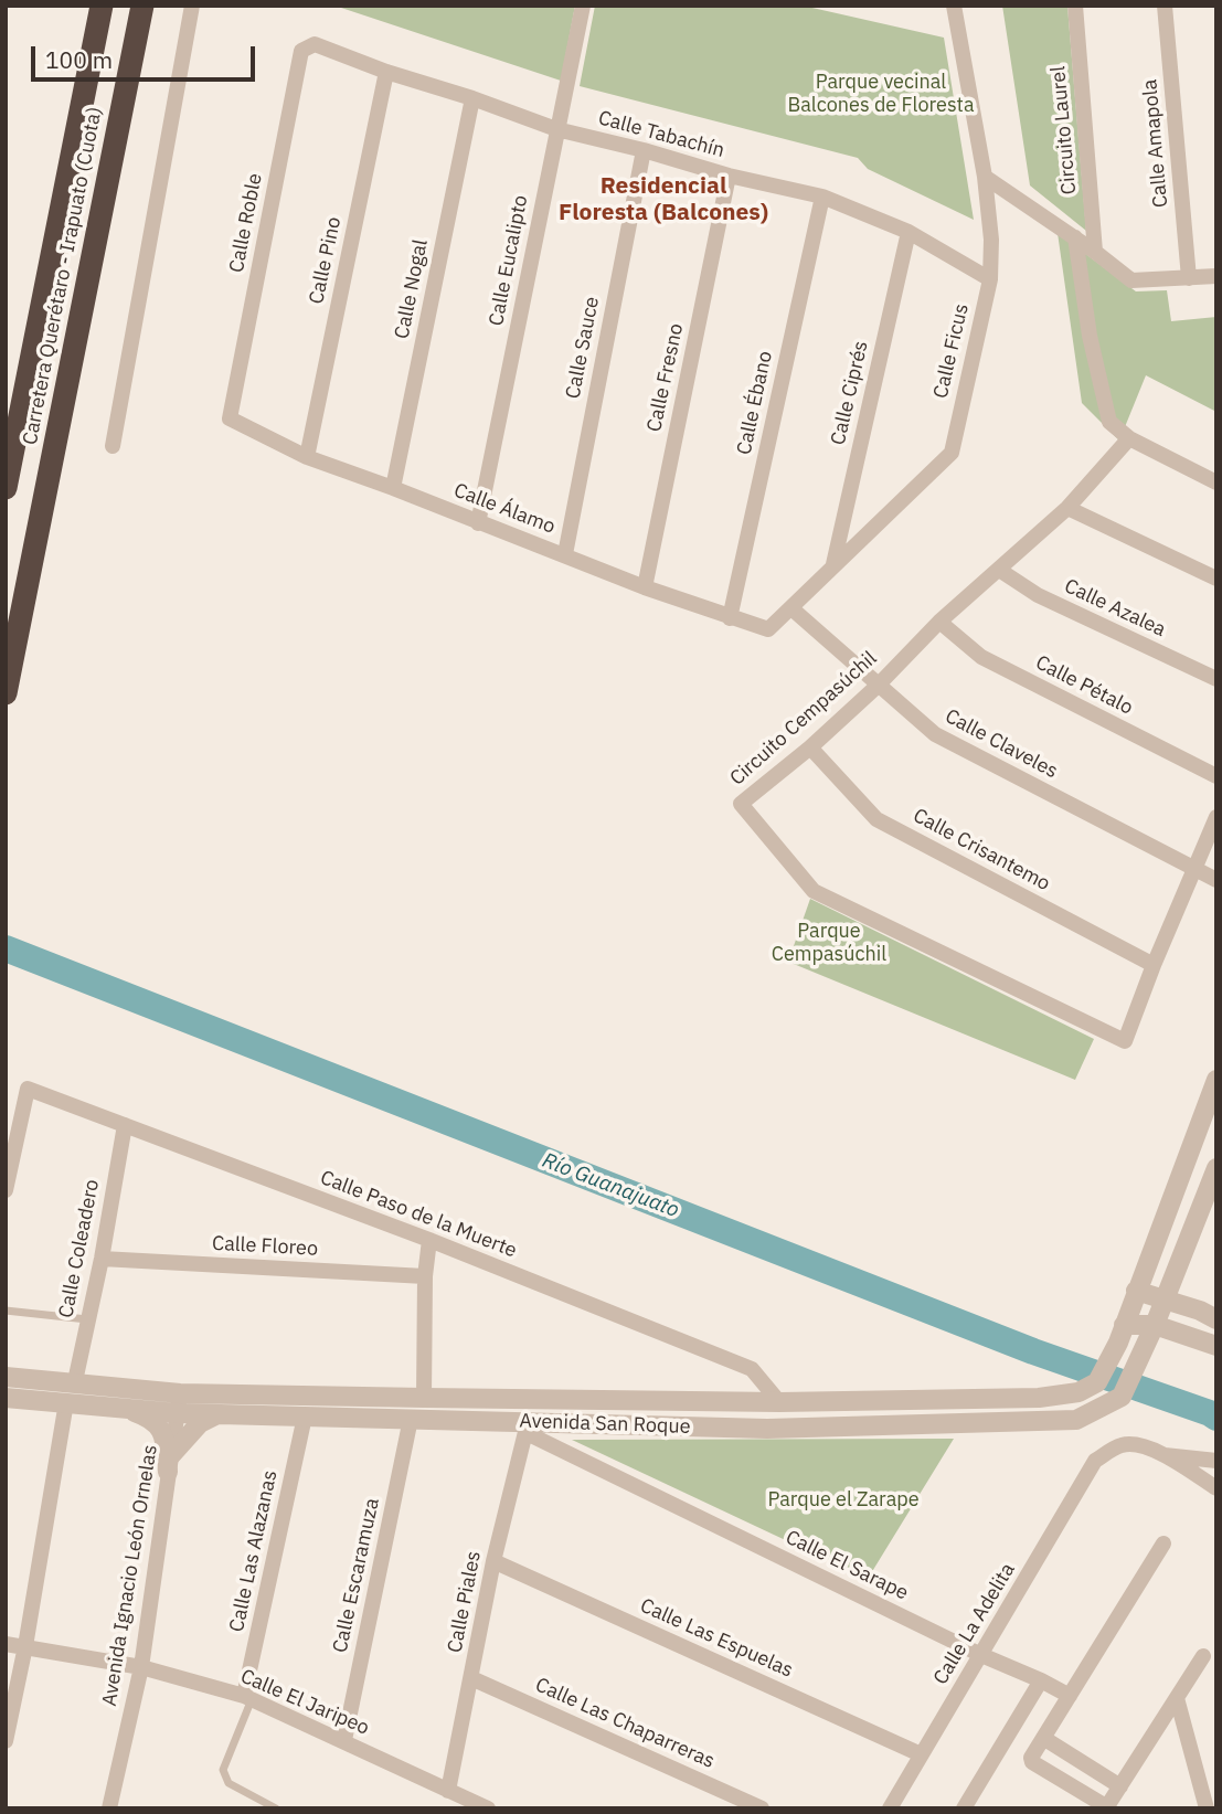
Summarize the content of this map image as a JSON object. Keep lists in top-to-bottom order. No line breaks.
{"streets":{"highway":["Carretera Querétaro - Irapuato (Cuota)"],"street":["Circuito Laurel","Calle Tabachín","Calle Amapola","Calle Roble","Calle Pino","Calle Eucalipto","Calle Nogal","Calle Sauce","Calle Ficus","Calle Fresno","Calle Ciprés","Calle Ébano","Calle Álamo","Calle Azalea","Calle Pétalo","Circuito Cempasúchil","Calle Claveles","Calle Crisantemo","Calle Paso de la Muerte","Calle Floreo","Calle Coleadero","Avenida San Roque","Calle Las Alazanas","Calle El Sarape","Avenida Ignacio León Ornelas","Calle Escaramuza","Calle Piales","Calle La Adelita","Calle Las Espuelas","Calle El Jaripeo","Calle Las Chaparreras"]},"crossings":[["Circuito Laurel","Calle Amapola"],["Circuito Laurel","Calle Ficus"],["Calle Tabachín","Calle Roble"],["Calle Tabachín","Calle Pino"],["Calle Tabachín","Calle Eucalipto"],["Calle Tabachín","Calle Nogal"],["Calle Tabachín","Calle Sauce"],["Calle Tabachín","Calle Ficus"],["Calle Tabachín","Calle Fresno"],["Calle Tabachín","Calle Ciprés"],["Calle Tabachín","Calle Ébano"],["Calle Roble","Calle Álamo"],["Calle Pino","Calle Álamo"],["Calle Eucalipto","Calle Álamo"],["Calle Nogal","Calle Álamo"],["Calle Sauce","Calle Álamo"],["Calle Ficus","Calle Ciprés"],["Calle Ficus","Calle Álamo"],["Calle Ficus","Calle Claveles"],["Calle Fresno","Calle Álamo"],["Calle Ébano","Calle Álamo"],["Calle Azalea","Circuito Cempasúchil"],["Calle Pétalo","Circuito Cempasúchil"],["Circuito Cempasúchil","Calle Claveles"],["Circuito Cempasúchil","Calle Crisantemo"],["Calle Paso de la Muerte","Calle Coleadero"],["Calle Paso de la Muerte","Avenida San Roque"],["Calle Floreo","Calle Coleadero"],["Calle Coleadero","Avenida San Roque"],["Avenida San Roque","Calle Las Alazanas"],["Avenida San Roque","Calle El Sarape"],["Avenida San Roque","Avenida Ignacio León Ornelas"],["Avenida San Roque","Calle Escaramuza"],["Avenida San Roque","Calle Piales"],["Calle Las Alazanas","Calle El Jaripeo"],["Calle El Sarape","Calle Piales"],["Calle El Sarape","Calle La Adelita"],["Avenida Ignacio León Ornelas","Calle El Jaripeo"],["Calle Escaramuza","Calle El Jaripeo"],["Calle Piales","Calle Las Espuelas"],["Calle Piales","Calle El Jaripeo"],["Calle Piales","Calle Las Chaparreras"],["Calle La Adelita","Calle Las Espuelas"]],"districts":["Residencial Floresta (Balcones)"],"water":["Río Guanajuato"],"parks":["Parque vecinal Balcones de Floresta","Parque Cempasúchil","Parque el Zarape"],"scale_bar":"100 m"}
